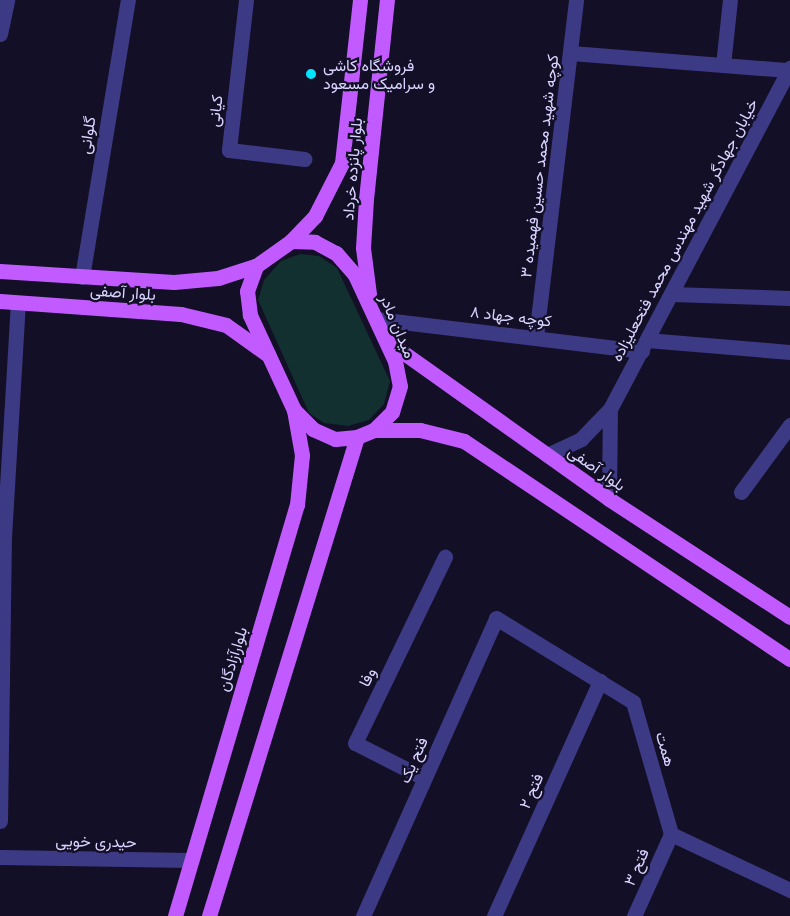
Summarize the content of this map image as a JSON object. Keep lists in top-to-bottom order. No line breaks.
{"streets":{"main road":["بلوار پانزده خرداد","بلوار آصفی","میدان مادر","بلوارآزادگان"],"street":["کیانی","گلوانی","کوچه شهید محمد حسین فهمیده ۳","خیابان جهادگر شهید مهندس محمد فتحعلیزاده","کوچه جهاد ۸","وفا","همت","فتح یک","فتح ۲","حیدری خویی","فتح ۳"]},"crossings":[["گلوانی","بلوار آصفی"],["کوچه شهید محمد حسین فهمیده ۳","کوچه جهاد ۸"],["بلوار پانزده خرداد","بلوار آصفی"],["بلوار پانزده خرداد","کوچه جهاد ۸"],["بلوار پانزده خرداد","میدان مادر"],["بلوار پانزده خرداد","بلوارآزادگان"],["خیابان جهادگر شهید مهندس محمد فتحعلیزاده","بلوار آصفی"],["خیابان جهادگر شهید مهندس محمد فتحعلیزاده","کوچه جهاد ۸"],["بلوار آصفی","کوچه جهاد ۸"],["بلوار آصفی","میدان مادر"],["بلوار آصفی","بلوارآزادگان"],["کوچه جهاد ۸","میدان مادر"],["کوچه جهاد ۸","بلوارآزادگان"],["میدان مادر","بلوارآزادگان"],["بلوارآزادگان","حیدری خویی"],["وفا","فتح یک"],["همت","فتح یک"],["همت","فتح ۲"],["همت","فتح ۳"]],"places":["فروشگاه کاشی و سرامیک مسعود"]}
